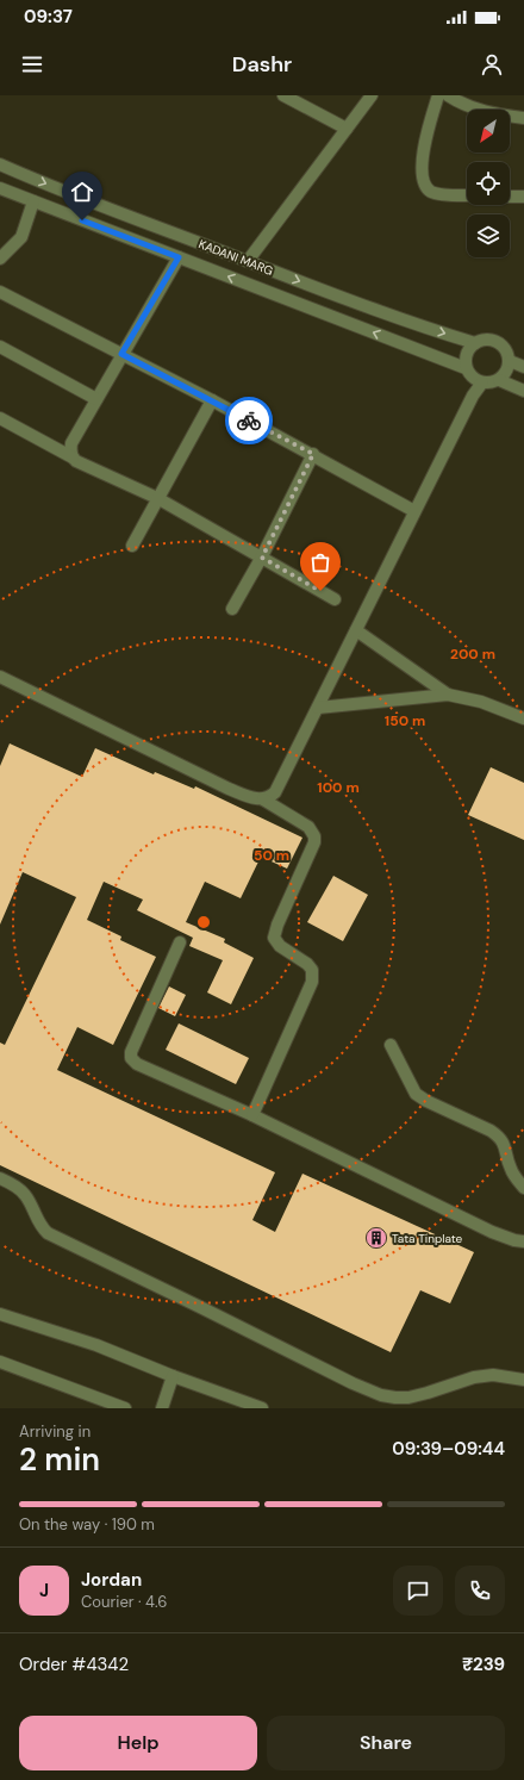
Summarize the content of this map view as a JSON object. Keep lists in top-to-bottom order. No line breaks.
{"streets":{"street":["KADANI MARG"]},"places":{"building":["Tata Tinplate"]},"north":"bottom left","page":{"status":"09:37","header":"Dashr","heading":["2 min","Arriving in","09:39–09:44"],"panel":["Jordan","Courier · 4.6","Order #4342","₹239"],"bar":"On the way · 190 m","round":"J","buttons":["Help","Share"]},"rings":["200 m","150 m","100 m","50 m"]}
